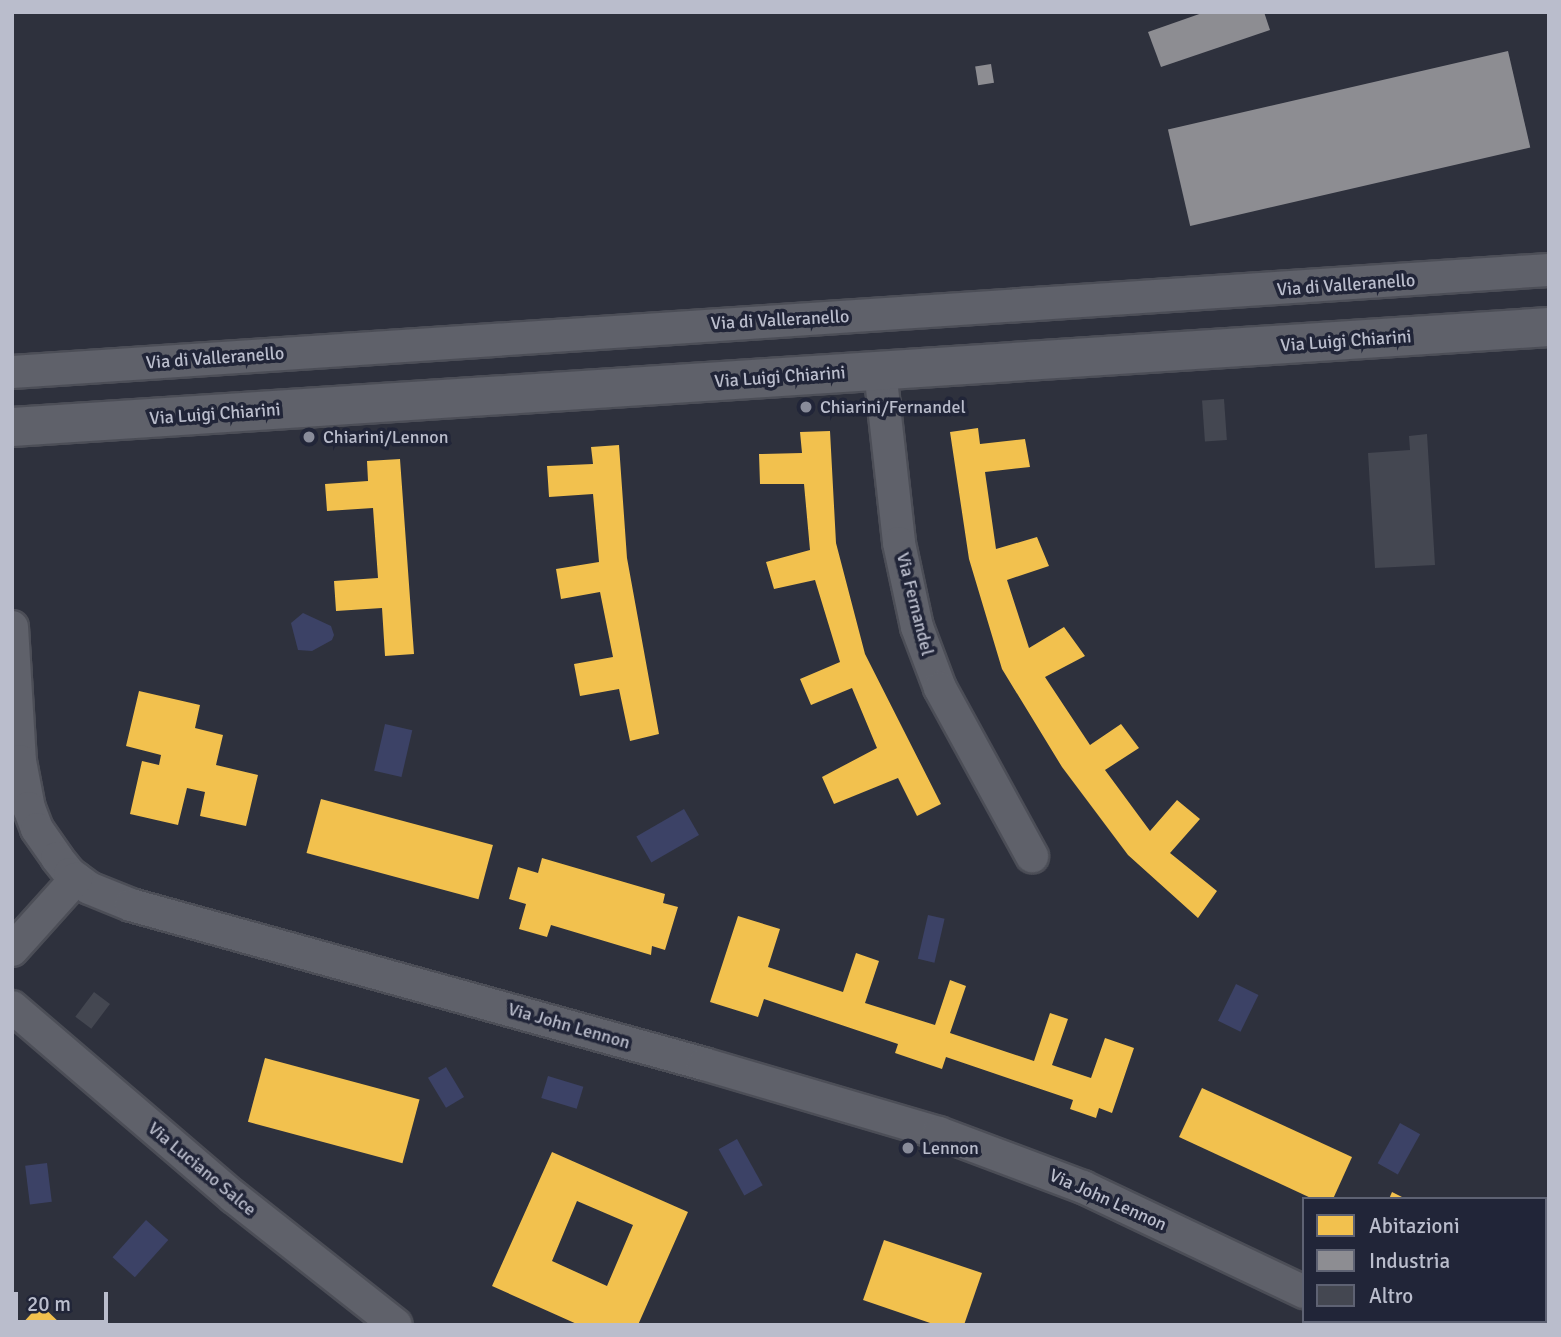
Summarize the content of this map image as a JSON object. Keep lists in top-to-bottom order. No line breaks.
{"streets":{"street":["Via di Valleranello","Via Luigi Chiarini","Via Fernandel","Via John Lennon","Via Luciano Salce"]},"crossings":[["Via Luigi Chiarini","Via Fernandel"]],"places":["Chiarini/Fernandel","Chiarini/Lennon","Lennon"],"legend":["Abitazioni","Industria","Altro"],"scale_bar":"20 m"}
